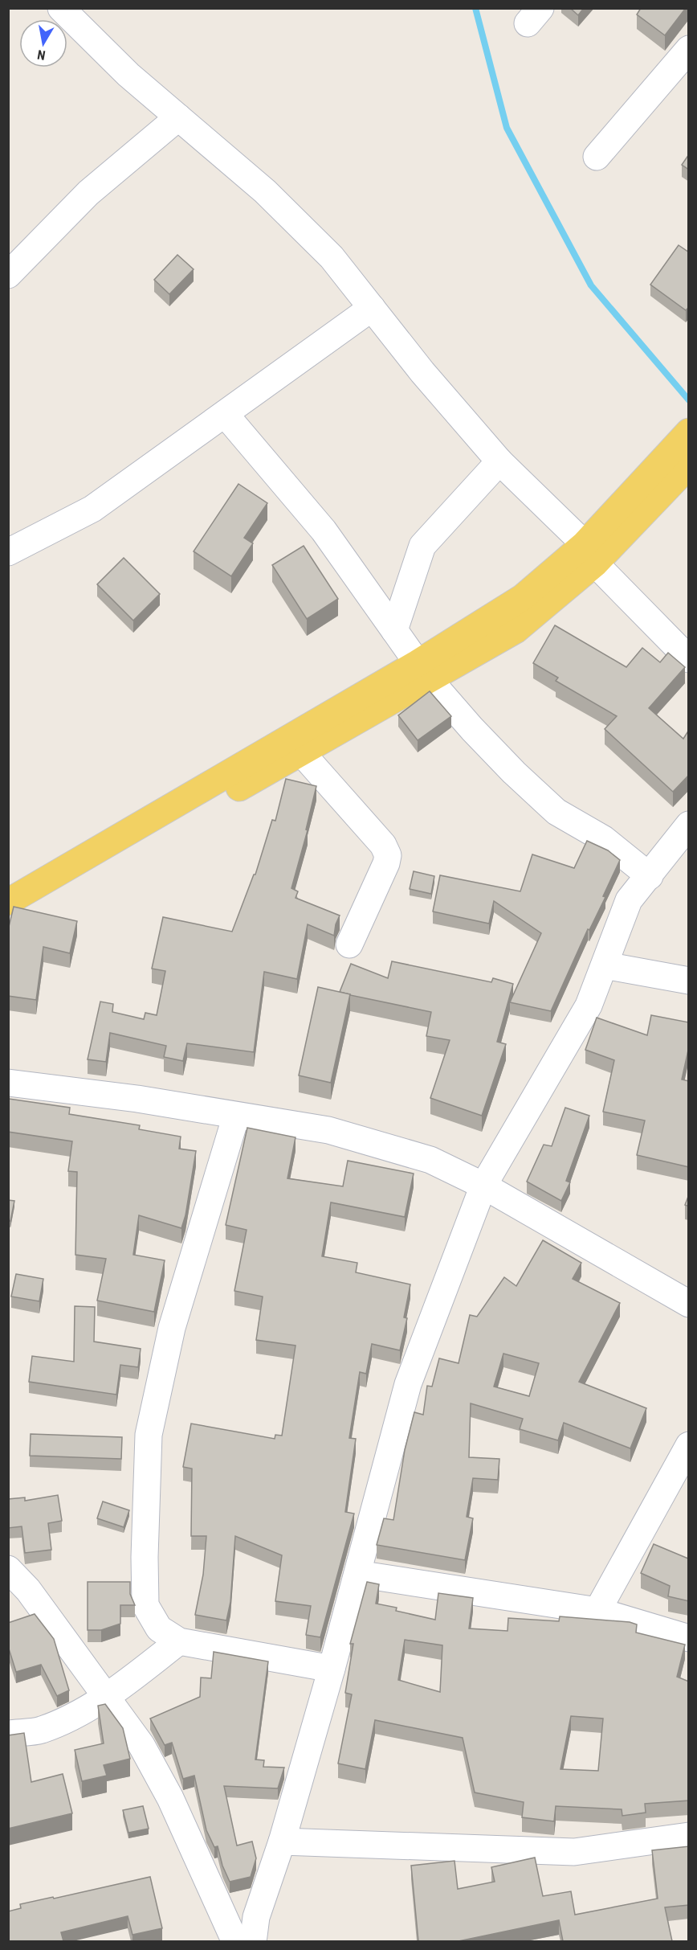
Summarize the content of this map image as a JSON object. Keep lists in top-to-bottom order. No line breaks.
{"north":"bottom"}
